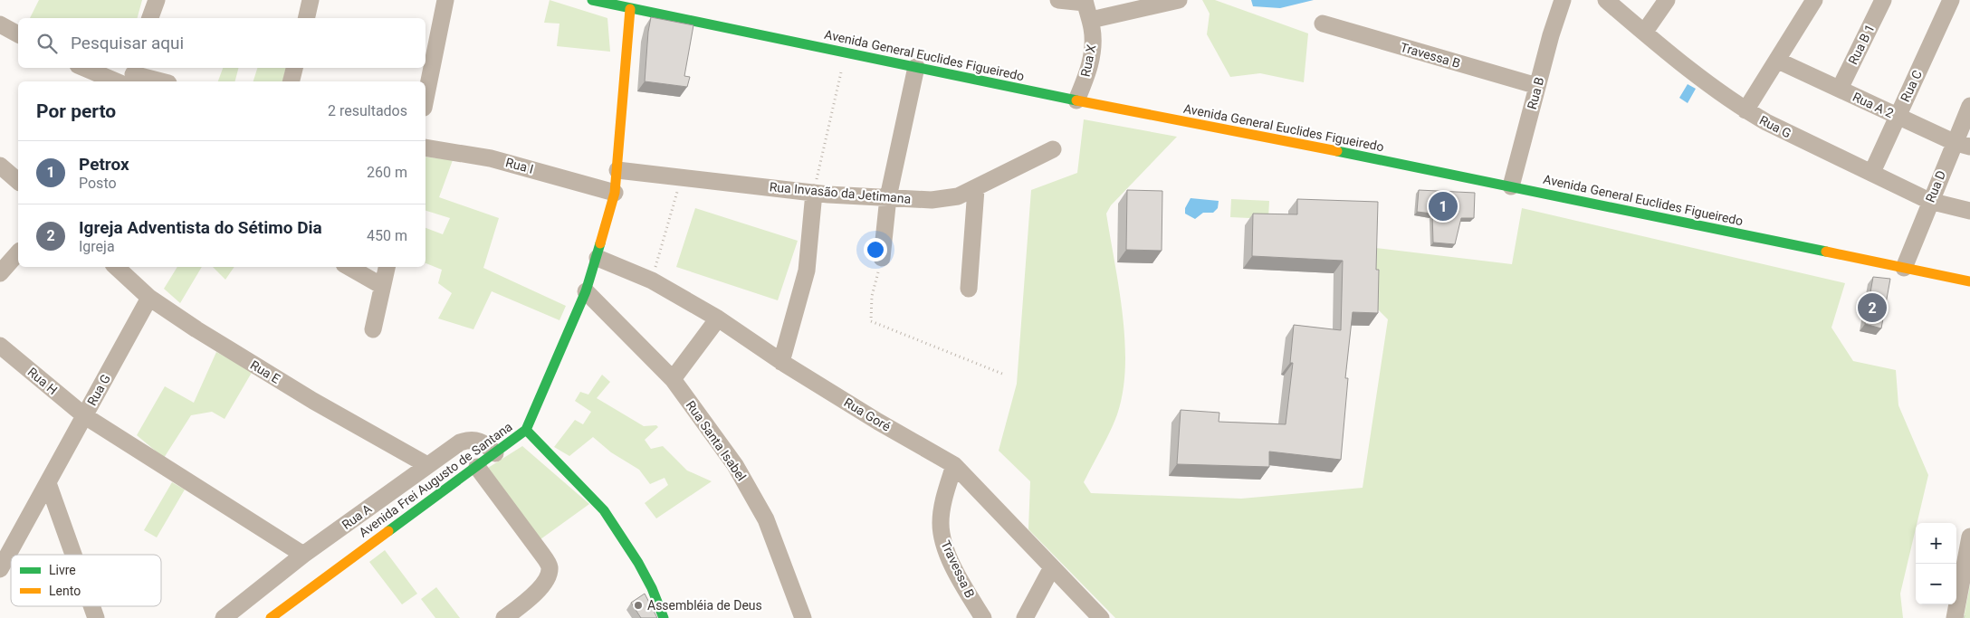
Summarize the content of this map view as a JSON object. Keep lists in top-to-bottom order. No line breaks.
{"streets":{"main road":["Avenida General Euclides Figueiredo","Avenida Frei Augusto de Santana"],"street":["Rua B 1","Travessa B","Rua X","Rua C","Rua B","Rua A 2","Rua G","Rua I","Rua D","Rua Invasão da Jetimana","Rua E","Rua H","Rua Goré","Rua Santa Isabel","Rua A"]},"crossings":[["Rua B 1","Rua A 2"],["Avenida General Euclides Figueiredo","Rua X"],["Avenida General Euclides Figueiredo","Rua B"],["Avenida General Euclides Figueiredo","Rua D"],["Avenida General Euclides Figueiredo","Avenida Frei Augusto de Santana"],["Travessa B","Rua B"],["Travessa B","Rua Goré"],["Rua C","Rua A 2"],["Rua C","Rua G"],["Rua A 2","Rua D"],["Rua G","Rua D"],["Rua G","Rua E"],["Rua G","Rua H"],["Rua I","Avenida Frei Augusto de Santana"],["Rua Invasão da Jetimana","Avenida Frei Augusto de Santana"],["Rua E","Rua A"],["Rua Goré","Avenida Frei Augusto de Santana"],["Rua Santa Isabel","Avenida Frei Augusto de Santana"],["Avenida Frei Augusto de Santana","Rua A"]],"places":["Assembléia de Deus"],"legend":["Livre","Lento"],"page":{"search":"Pesquisar aqui","heading":["Por perto","2 resultados"],"list":[{"mark":"1","name":"Petrox","note":"Posto","value":"260 m"},{"mark":"2","name":"Igreja Adventista do Sétimo Dia","note":"Igreja","value":"450 m"}],"pins":["1","2"],"map_buttons":["+","−"]}}
